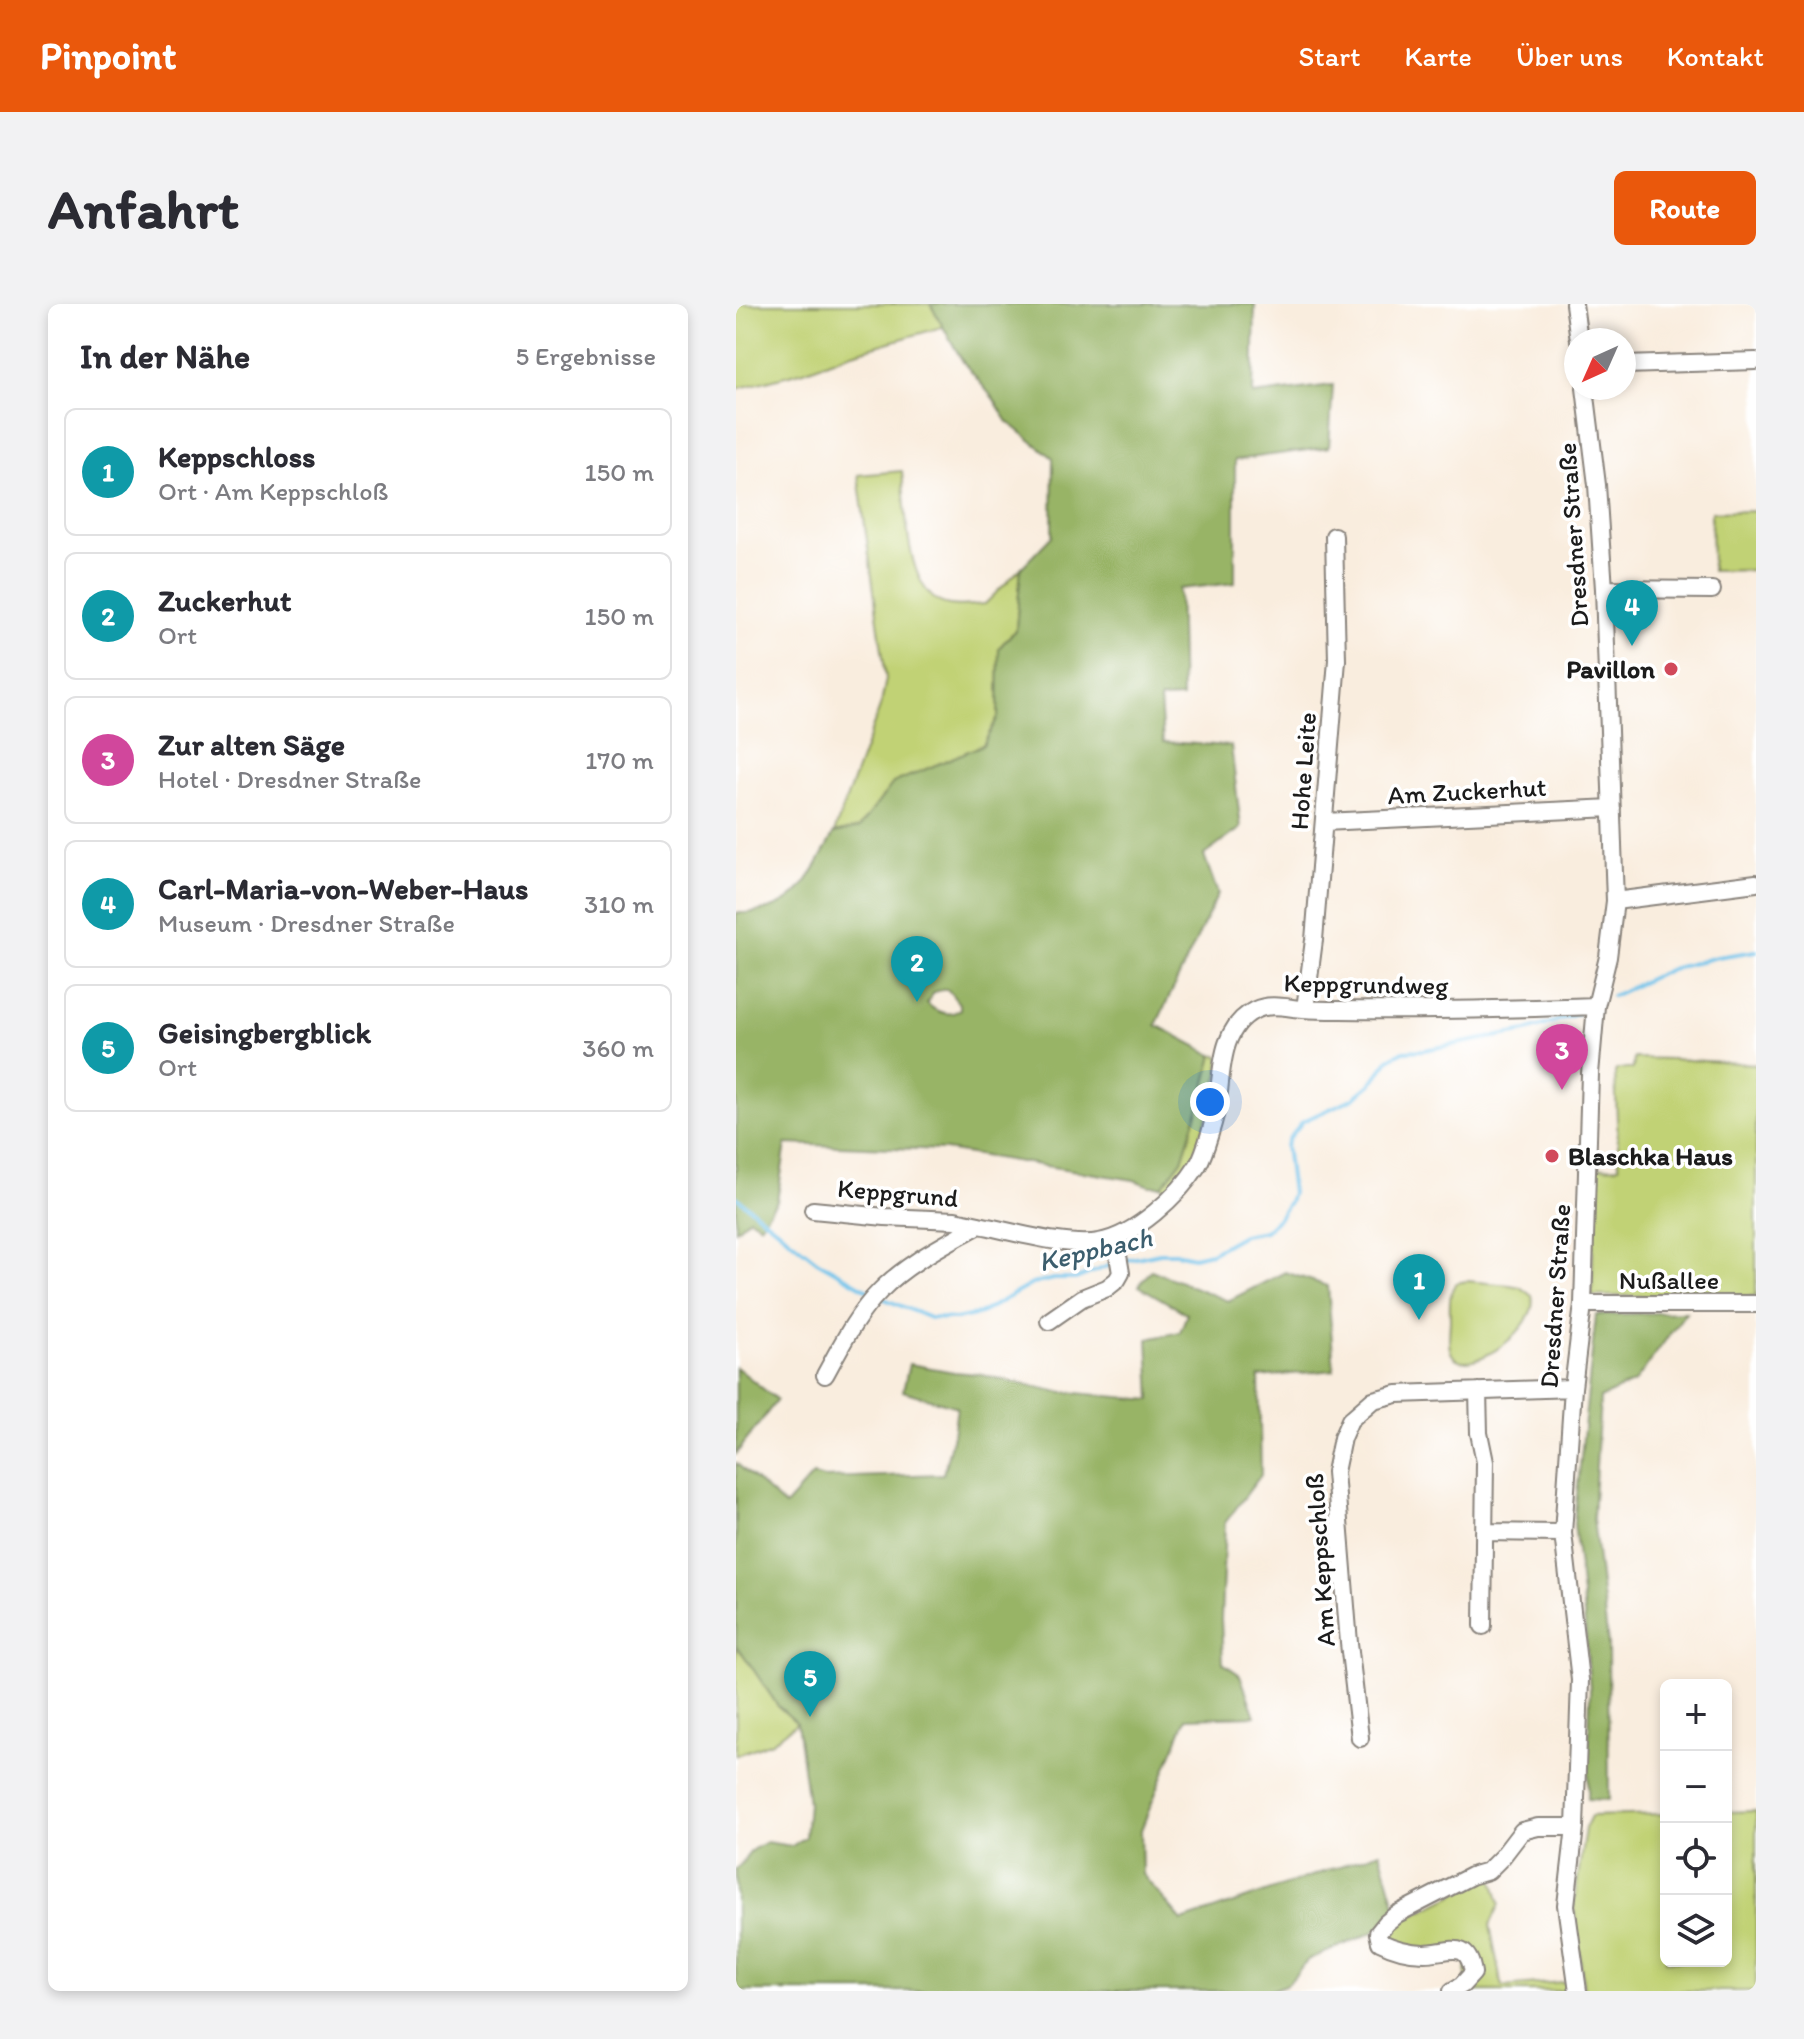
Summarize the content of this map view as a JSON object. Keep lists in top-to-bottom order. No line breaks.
{"streets":{"street":["Dresdner Straße","Hohe Leite","Am Zuckerhut","Keppgrundweg","Keppgrund","Nußallee","Am Keppschloß"]},"crossings":[["Dresdner Straße","Am Zuckerhut"],["Dresdner Straße","Keppgrundweg"],["Dresdner Straße","Nußallee"],["Dresdner Straße","Am Keppschloß"],["Hohe Leite","Am Zuckerhut"],["Hohe Leite","Keppgrundweg"],["Keppgrundweg","Keppgrund"]],"water":["Keppbach"],"places":["Pavillon","Blaschka Haus"],"north":"bottom left","page":{"header":"Pinpoint","nav":["Start","Karte","Über uns","Kontakt"],"buttons":"Route","title":"Anfahrt","heading":["In der Nähe","5 Ergebnisse"],"list":[{"mark":"1","name":"Keppschloss","note":"Ort · Am Keppschloß","value":"150 m"},{"mark":"2","name":"Zuckerhut","note":"Ort","value":"150 m"},{"mark":"3","name":"Zur alten Säge","note":"Hotel · Dresdner Straße","value":"170 m"},{"mark":"4","name":"Carl-Maria-von-Weber-Haus","note":"Museum · Dresdner Straße","value":"310 m"},{"mark":"5","name":"Geisingbergblick","note":"Ort","value":"360 m"}],"pins":["4","2","3","1","5"],"map_buttons":["+","−"]}}
